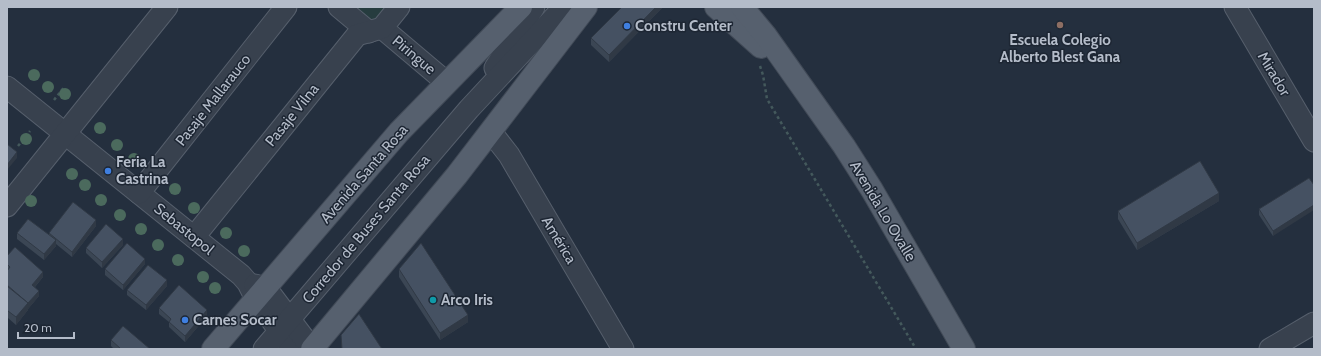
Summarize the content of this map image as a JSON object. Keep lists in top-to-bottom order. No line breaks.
{"streets":{"main road":["Avenida Santa Rosa","Avenida Lo Ovalle"],"street":["Piringue","Mirador","Pasaje Mallarauco","Pasaje Vilna","Sebastopol","Corredor de Buses Santa Rosa","América"]},"crossings":[["Piringue","Pasaje Vilna"],["Piringue","Avenida Santa Rosa"],["Pasaje Mallarauco","Sebastopol"],["Pasaje Vilna","Sebastopol"],["Avenida Santa Rosa","Sebastopol"],["Sebastopol","Corredor de Buses Santa Rosa"]],"places":["Escuela Colegio Alberto Blest Gana","Constru Center","Feria La Castrina","Arco Iris","Carnes Socar"],"scale_bar":"20 m"}
